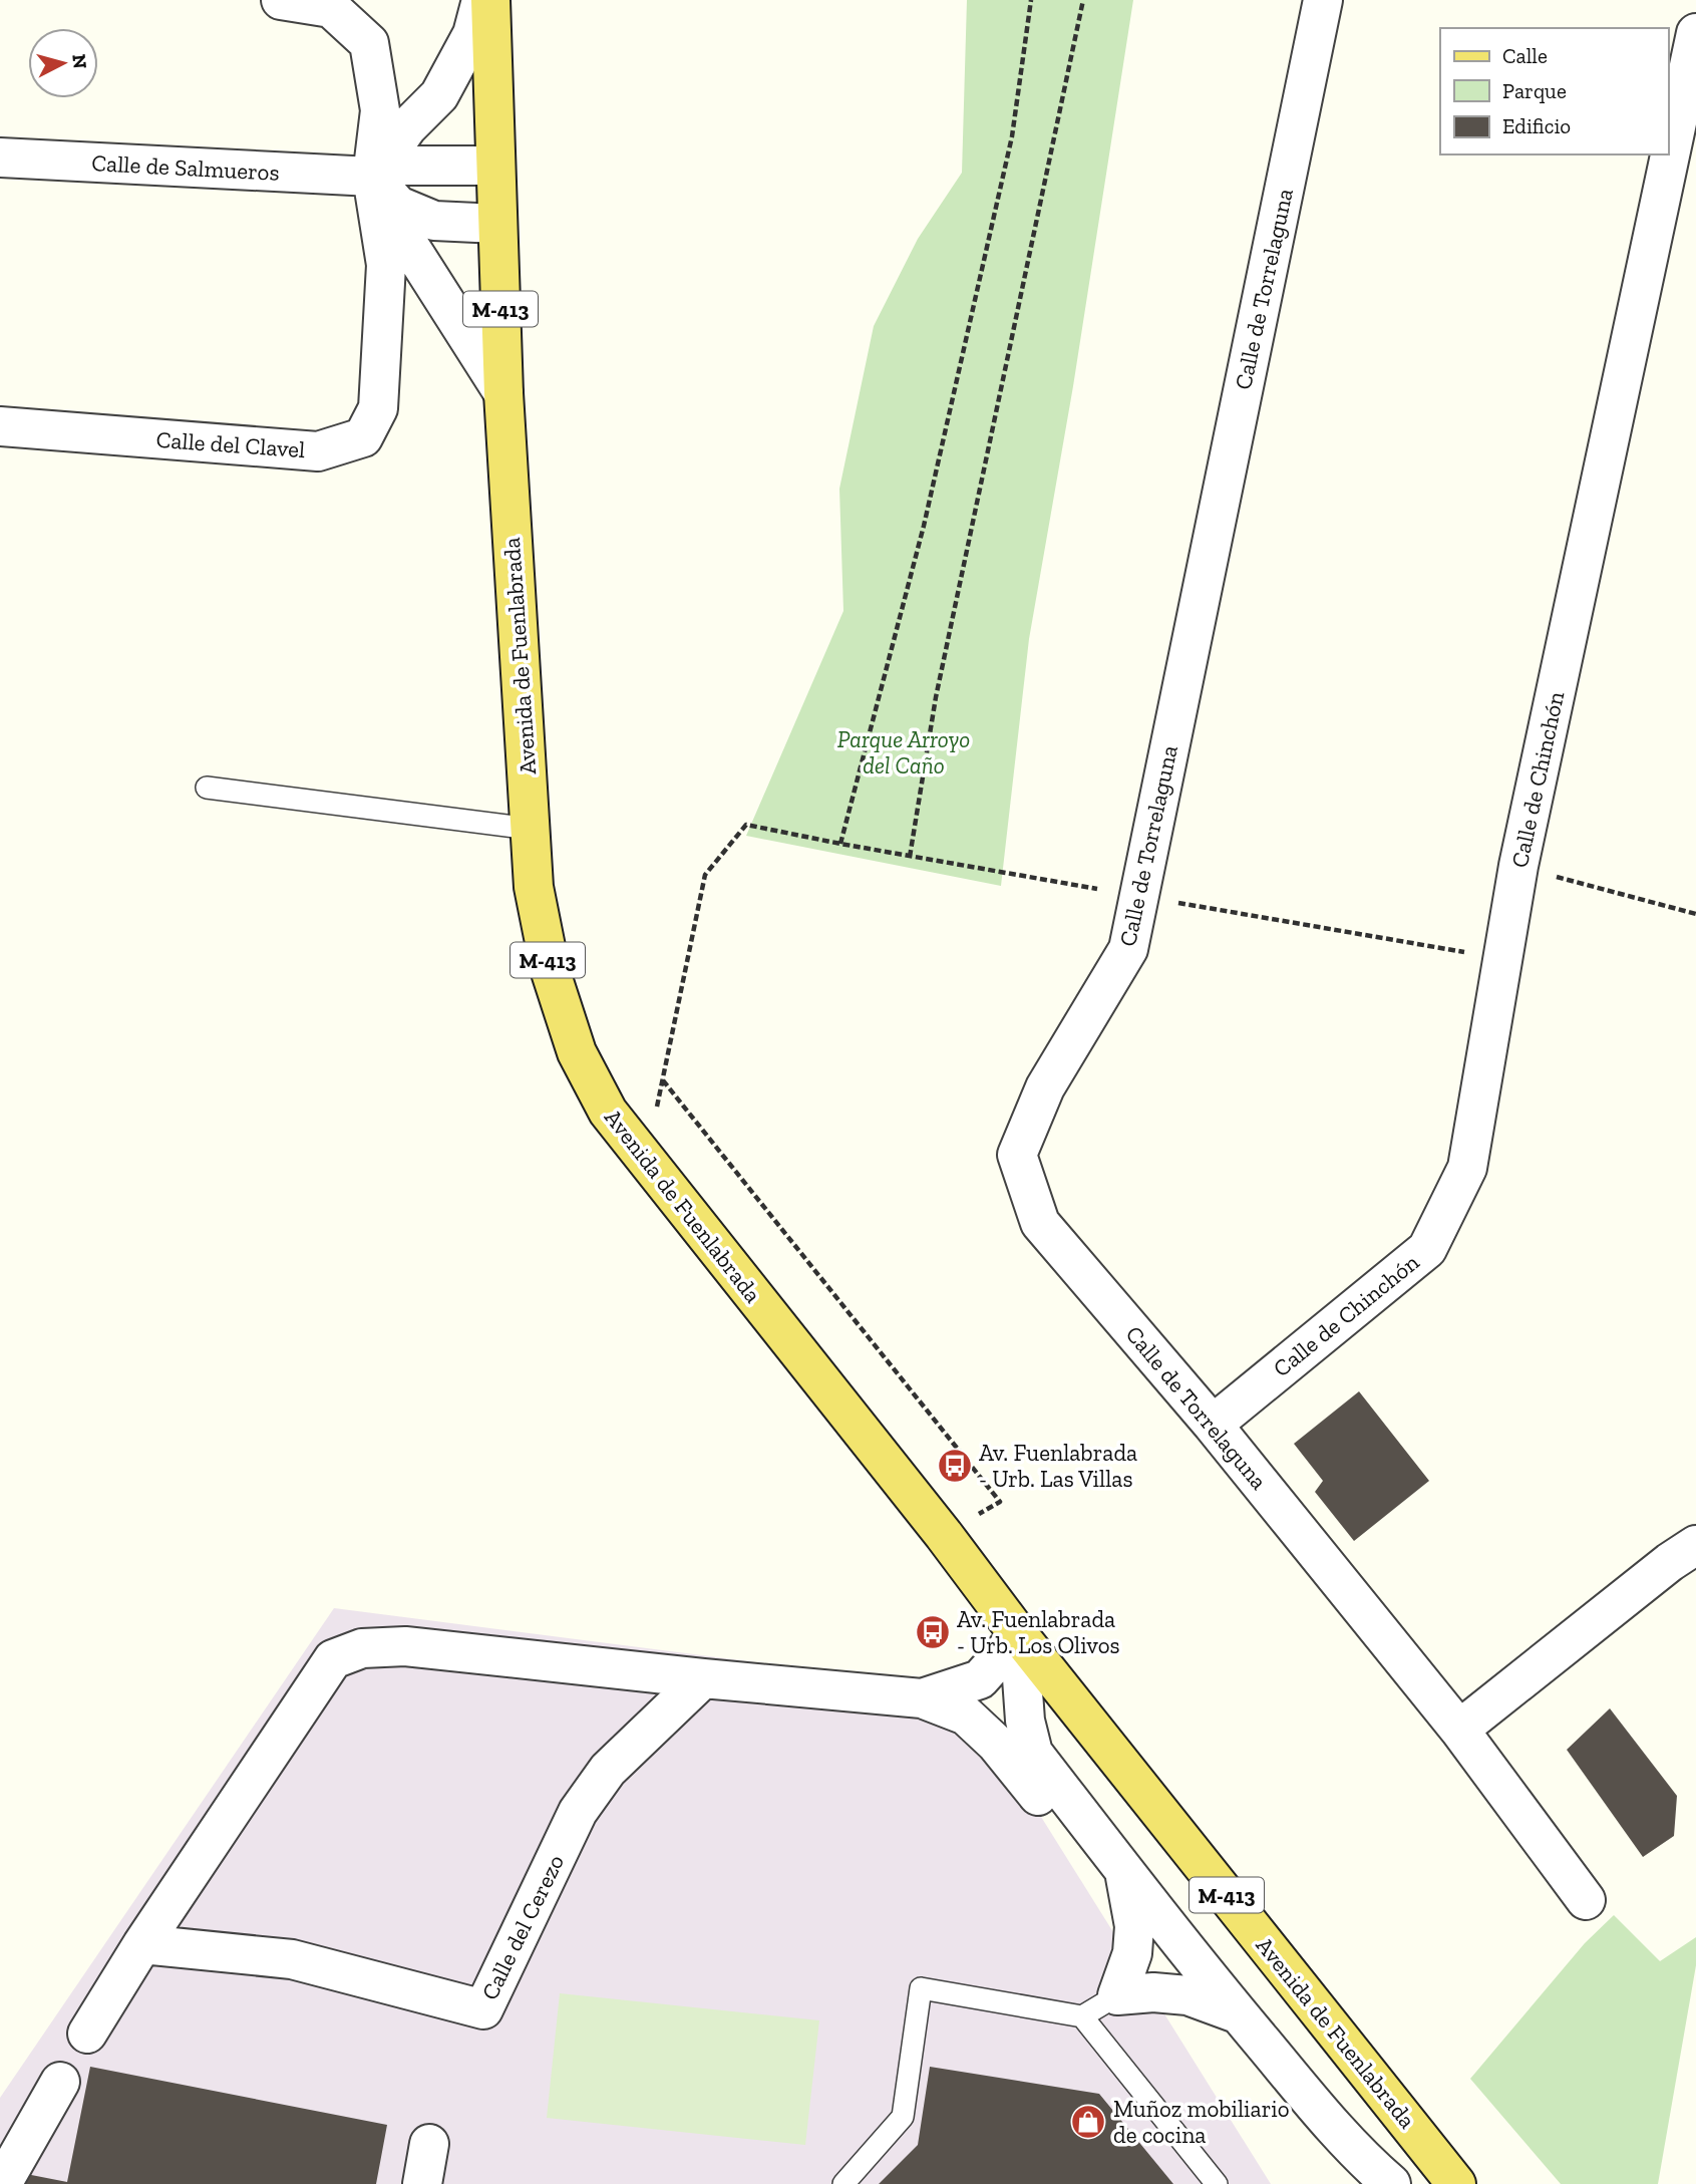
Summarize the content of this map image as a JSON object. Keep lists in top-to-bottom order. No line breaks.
{"streets":{"main road":["M-413","Avenida de Fuenlabrada"],"street":["Calle de Salmueros","Calle de Torrelaguna","Calle del Clavel","Calle de Chinchón","Calle del Cerezo"]},"crossings":[["Calle de Salmueros","Calle del Clavel"],["Calle de Salmueros","Avenida de Fuenlabrada"],["Calle de Torrelaguna","Calle de Chinchón"]],"parks":["Parque Arroyo del Caño"],"places":{"bus stop":["Av. Fuenlabrada - Urb. Las Villas","Av. Fuenlabrada - Urb. Los Olivos"],"shop":["Muñoz mobiliario de cocina"]},"legend":["Calle","Parque","Edificio"],"north":"right"}
